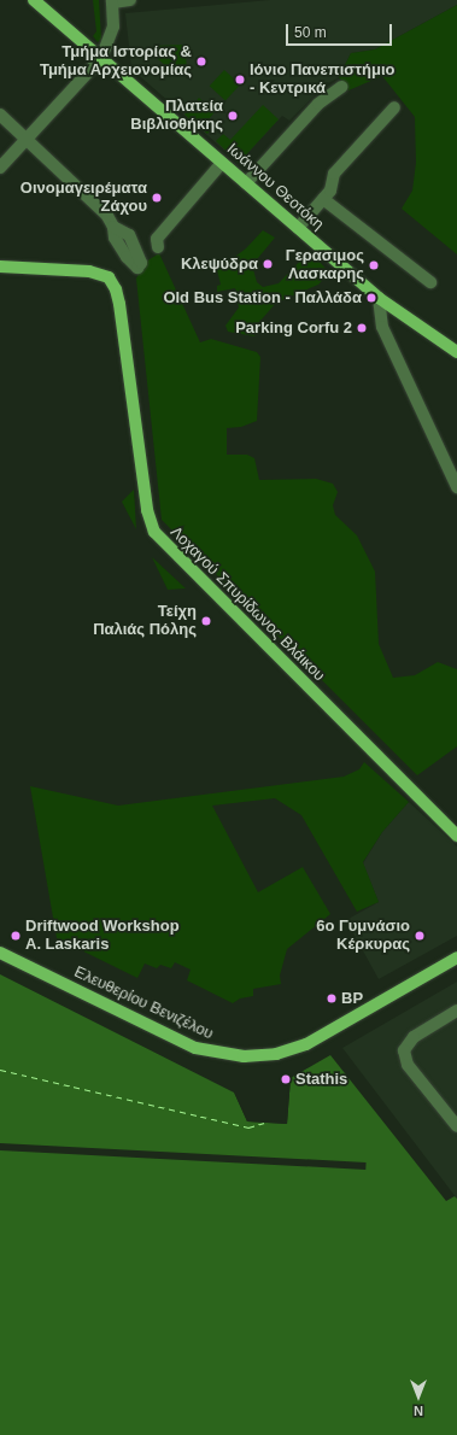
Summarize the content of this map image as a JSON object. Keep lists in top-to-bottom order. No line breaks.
{"streets":{"main road":["Ιωάννου Θεοτόκη","Λοχαγού Σπυρίδωνος Βλάικου","Ελευθερίου Βενιζέλου"]},"places":["Τμήμα Ιστορίας & Τμήμα Αρχειονομίας","Ιόνιο Πανεπιστήμιο - Κεντρικά","Πλατεία Βιβλιοθήκης","Οινομαγειρέματα Ζάχου","Κλεψύδρα","Γερασιμος Λασκαρης","Old Bus Station - Παλλάδα","Parking Corfu 2","Τείχη Παλιάς Πόλης","Driftwood Workshop A. Laskaris","6ο Γυμνάσιο Κέρκυρας","BP","Stathis"],"scale_bar":"50 m","north":"bottom"}
